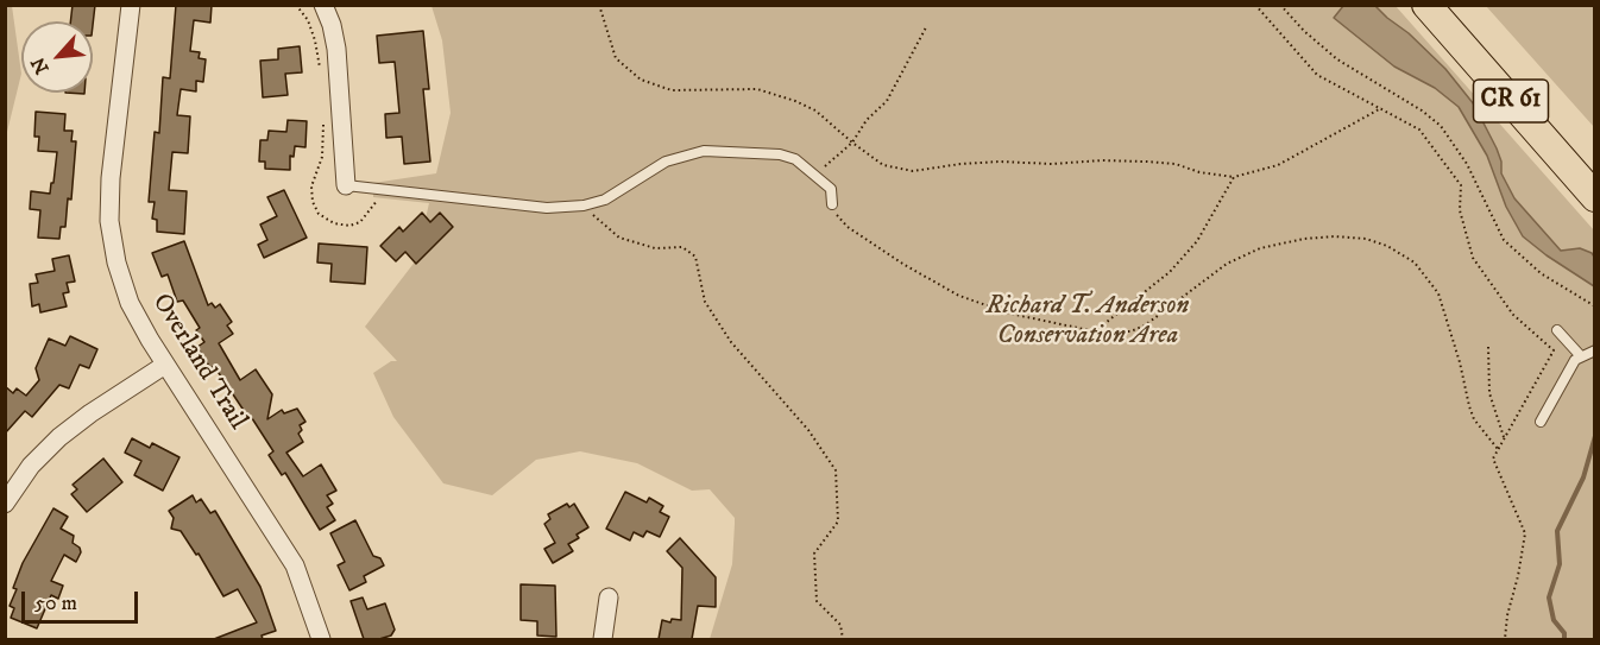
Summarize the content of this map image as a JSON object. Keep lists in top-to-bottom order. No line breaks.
{"streets":{"main road":["CR 61"],"street":["Overland Trail"]},"parks":["Richard T. Anderson Conservation Area"],"scale_bar":"50 m","north":"bottom left"}
